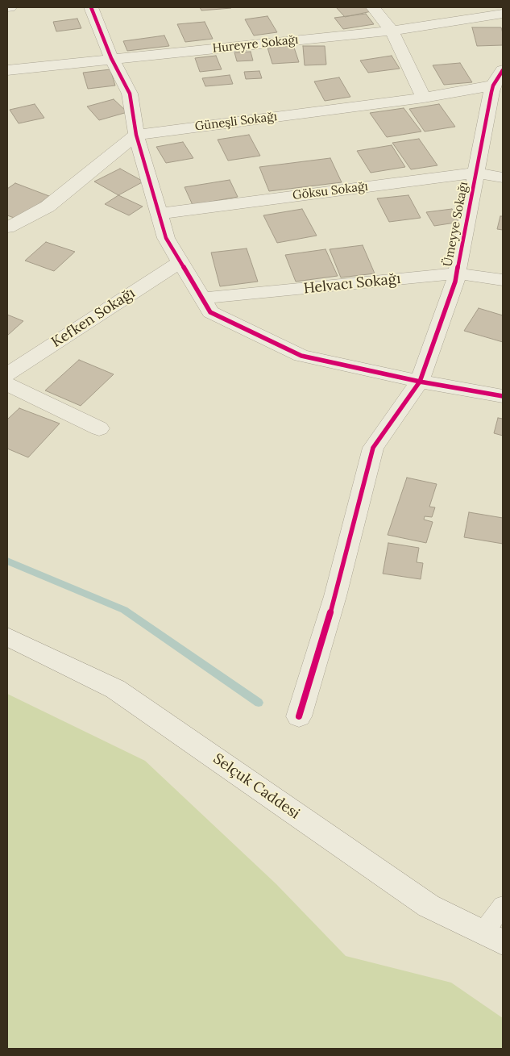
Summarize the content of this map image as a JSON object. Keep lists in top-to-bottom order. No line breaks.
{"streets":{"street":["Hureyre Sokağı","Güneşli Sokağı","Göksu Sokağı","Ümeyye Sokağı","Helvacı Sokağı","Kefken Sokağı","Selçuk Caddesi"]},"crossings":[["Güneşli Sokağı","Ümeyye Sokağı"],["Göksu Sokağı","Ümeyye Sokağı"],["Ümeyye Sokağı","Helvacı Sokağı"]]}
